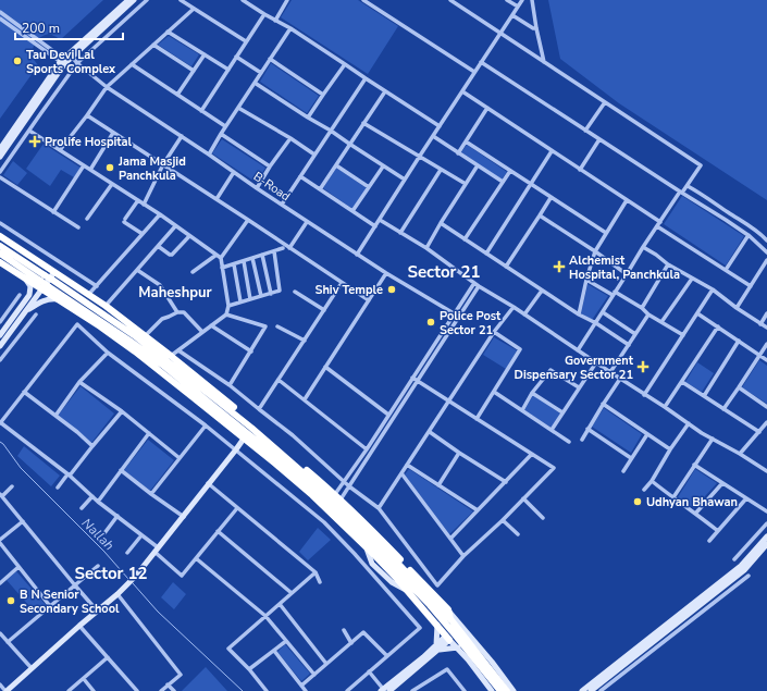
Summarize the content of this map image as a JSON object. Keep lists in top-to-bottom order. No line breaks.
{"streets":{"street":["B-Road"]},"districts":["Sector 21","Maheshpur","Sector 12"],"water":["Nallah"],"places":{"other":["Tau Devi Lal Sports Complex","Jama Masjid Panchkula","Shiv Temple","Police Post Sector 21","Udhyan Bhawan","B N Senior Secondary School"],"health":["Prolife Hospital","Alchemist Hospital, Panchkula","Government Dispensary Sector 21"]},"scale_bar":"200 m"}
